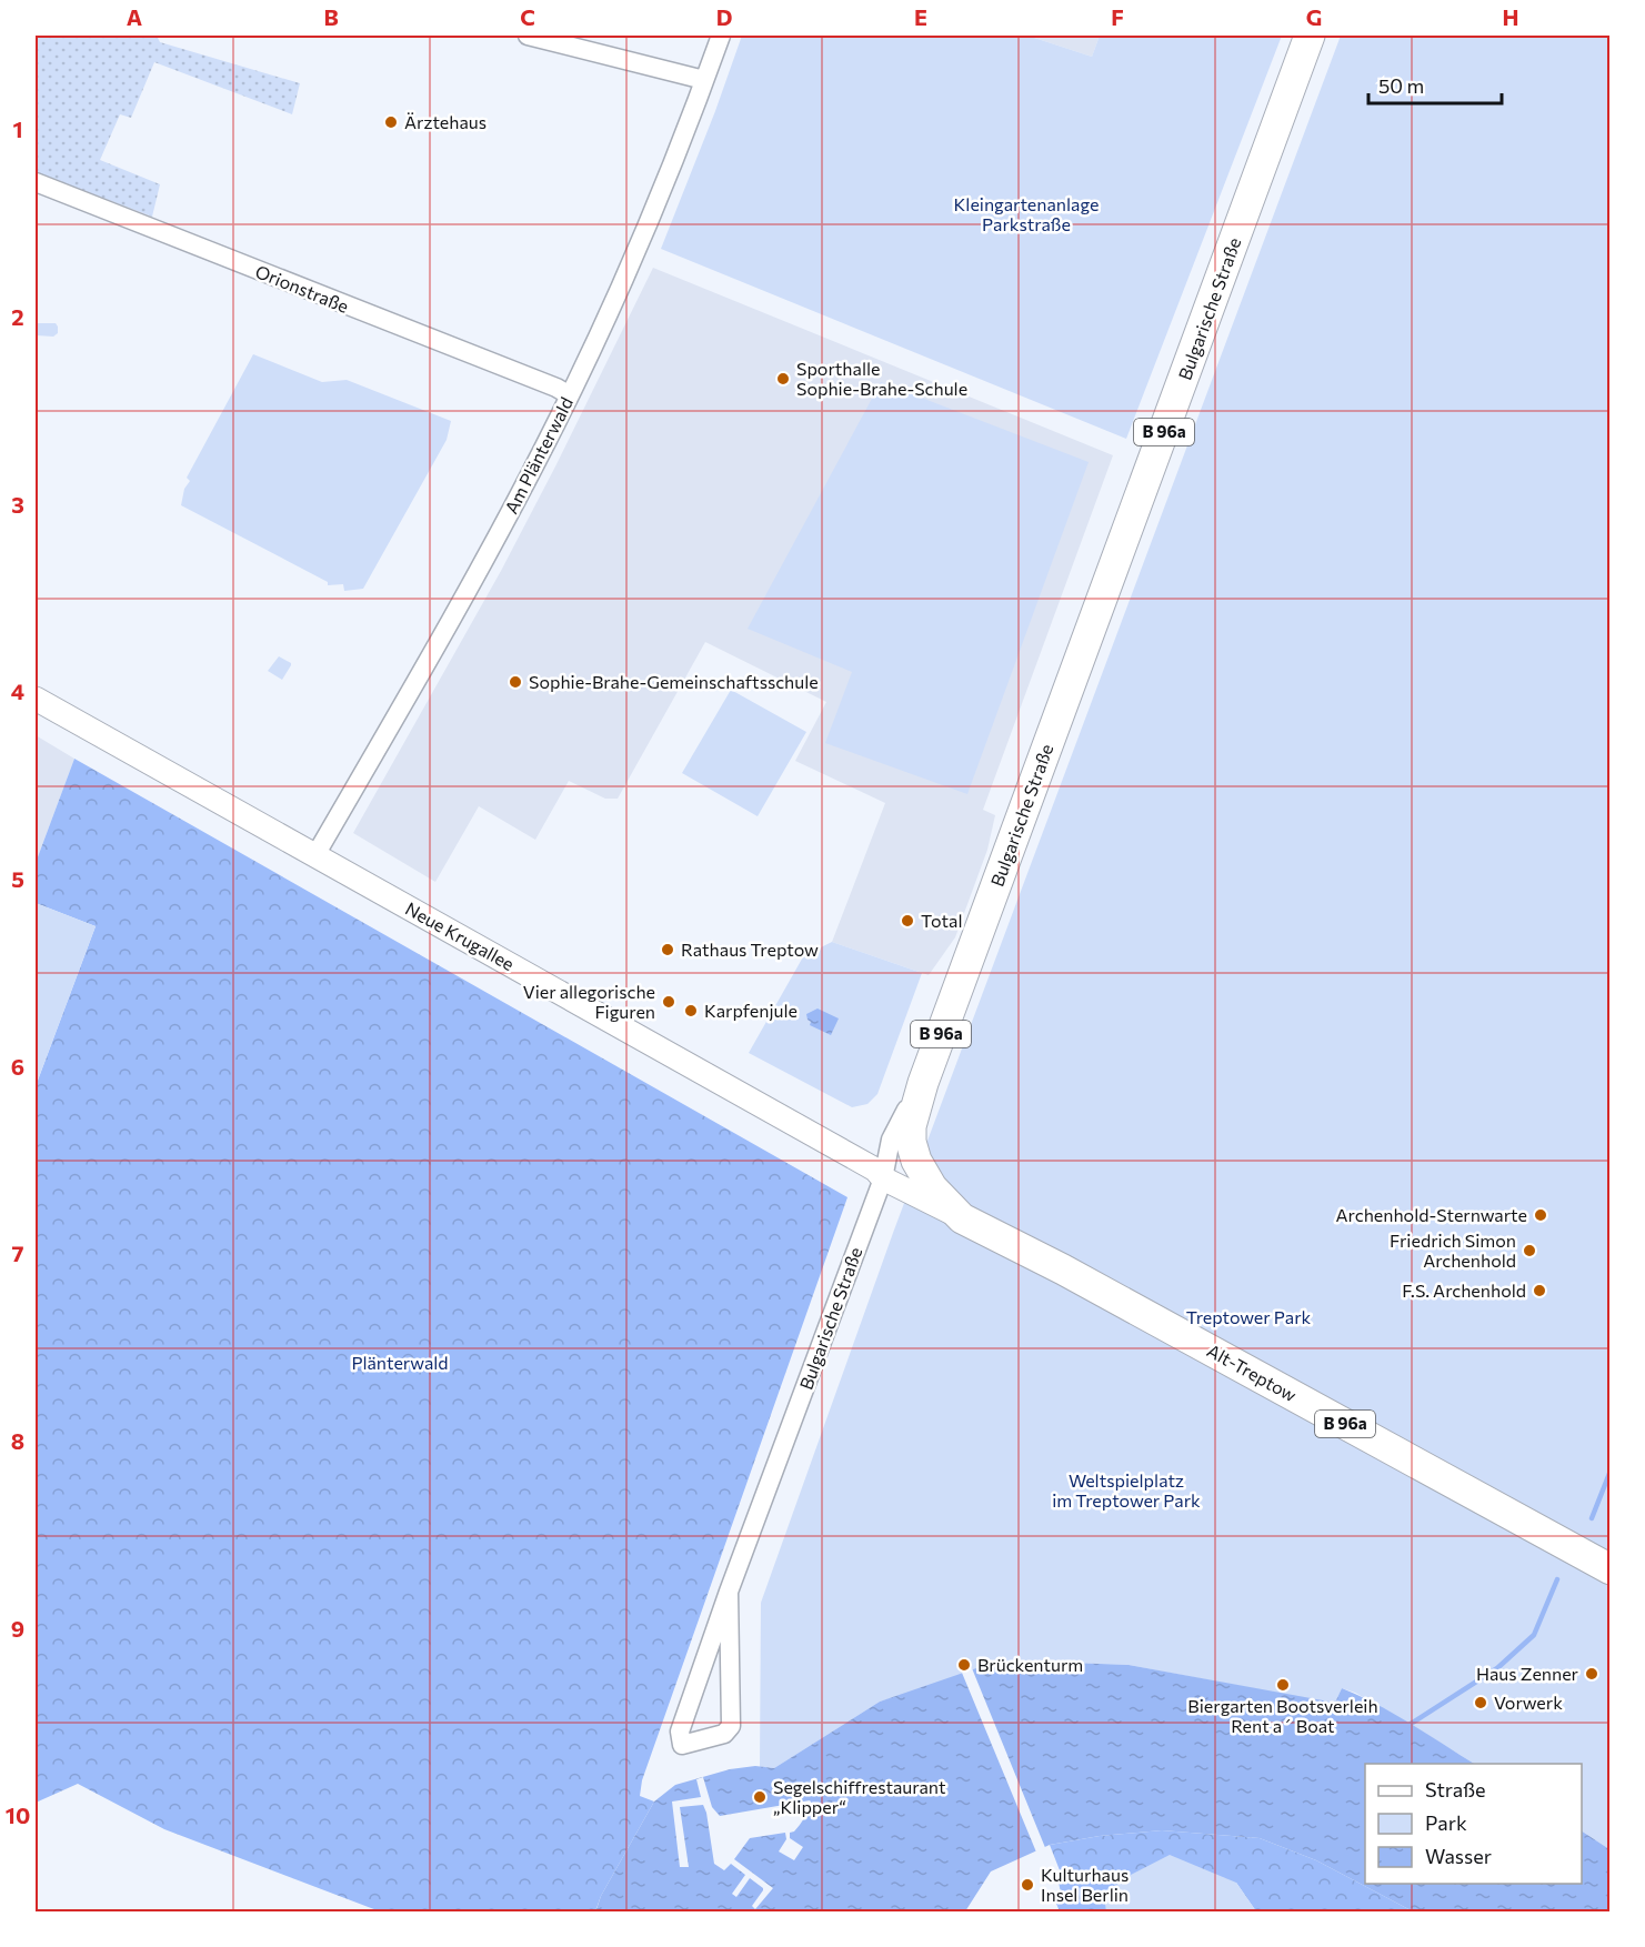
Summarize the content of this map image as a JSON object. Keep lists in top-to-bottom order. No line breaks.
{"streets":{"main road":["Bulgarische Straße","B 96a","Alt-Treptow"],"street":["Orionstraße","Am Plänterwald","Neue Krugallee"]},"crossings":[["Orionstraße","Am Plänterwald"],["Bulgarische Straße","Neue Krugallee"],["Bulgarische Straße","Alt-Treptow"],["Am Plänterwald","Neue Krugallee"],["Neue Krugallee","Alt-Treptow"]],"parks":["Kleingartenanlage Parkstraße","Treptower Park","Plänterwald","Weltspielplatz im Treptower Park"],"places":["Ärztehaus","Sporthalle Sophie-Brahe-Schule","Sophie-Brahe-Gemeinschaftsschule","Total","Rathaus Treptow","Vier allegorische Figuren","Karpfenjule","Archenhold-Sternwarte","Friedrich Simon Archenhold","F.S. Archenhold","Brückenturm","Haus Zenner","Biergarten Bootsverleih Rent a´ Boat","Vorwerk","Segelschiffrestaurant „Klipper“","Kulturhaus Insel Berlin"],"legend":["Straße","Park","Wasser"],"scale_bar":"50 m","grid":{"columns":["A","B","C","D","E","F","G","H"],"rows":["1","2","3","4","5","6","7","8","9","10"]}}
